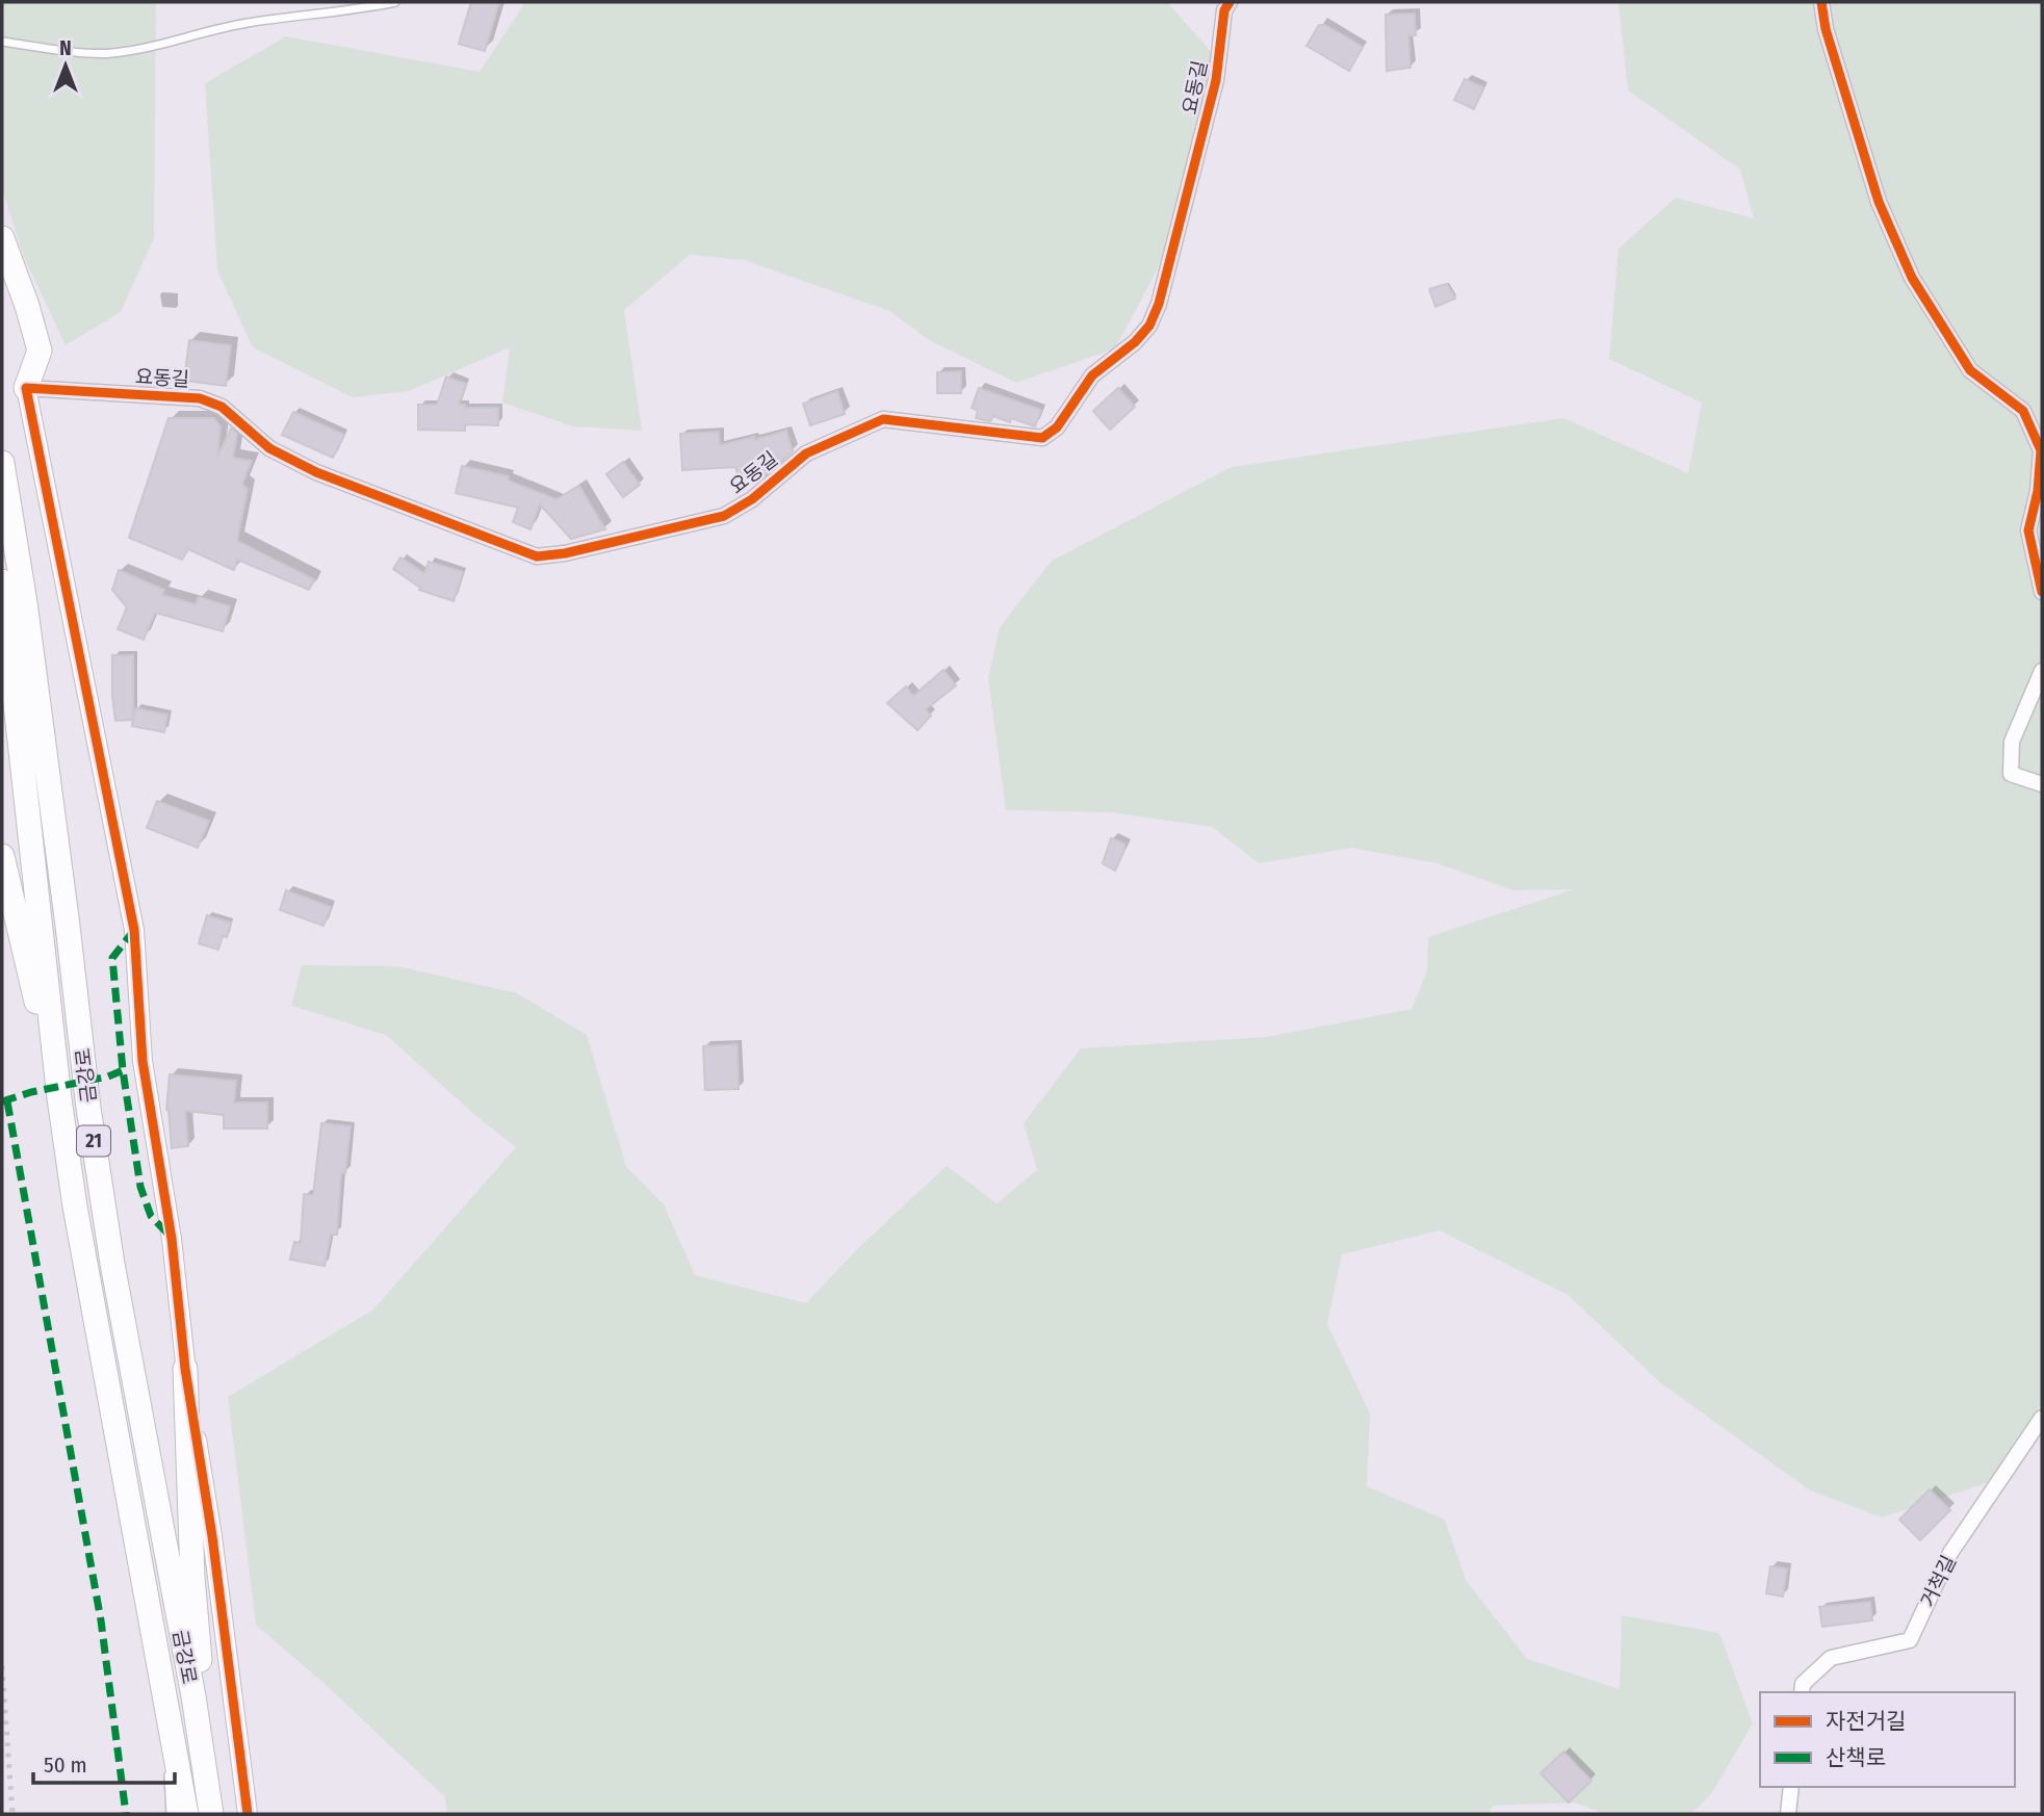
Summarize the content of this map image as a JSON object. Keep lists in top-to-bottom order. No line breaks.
{"streets":{"highway":["금강로","21"],"street":["요동길","거척길"]},"legend":["자전거길","산책로"],"scale_bar":"50 m","north":"top"}
